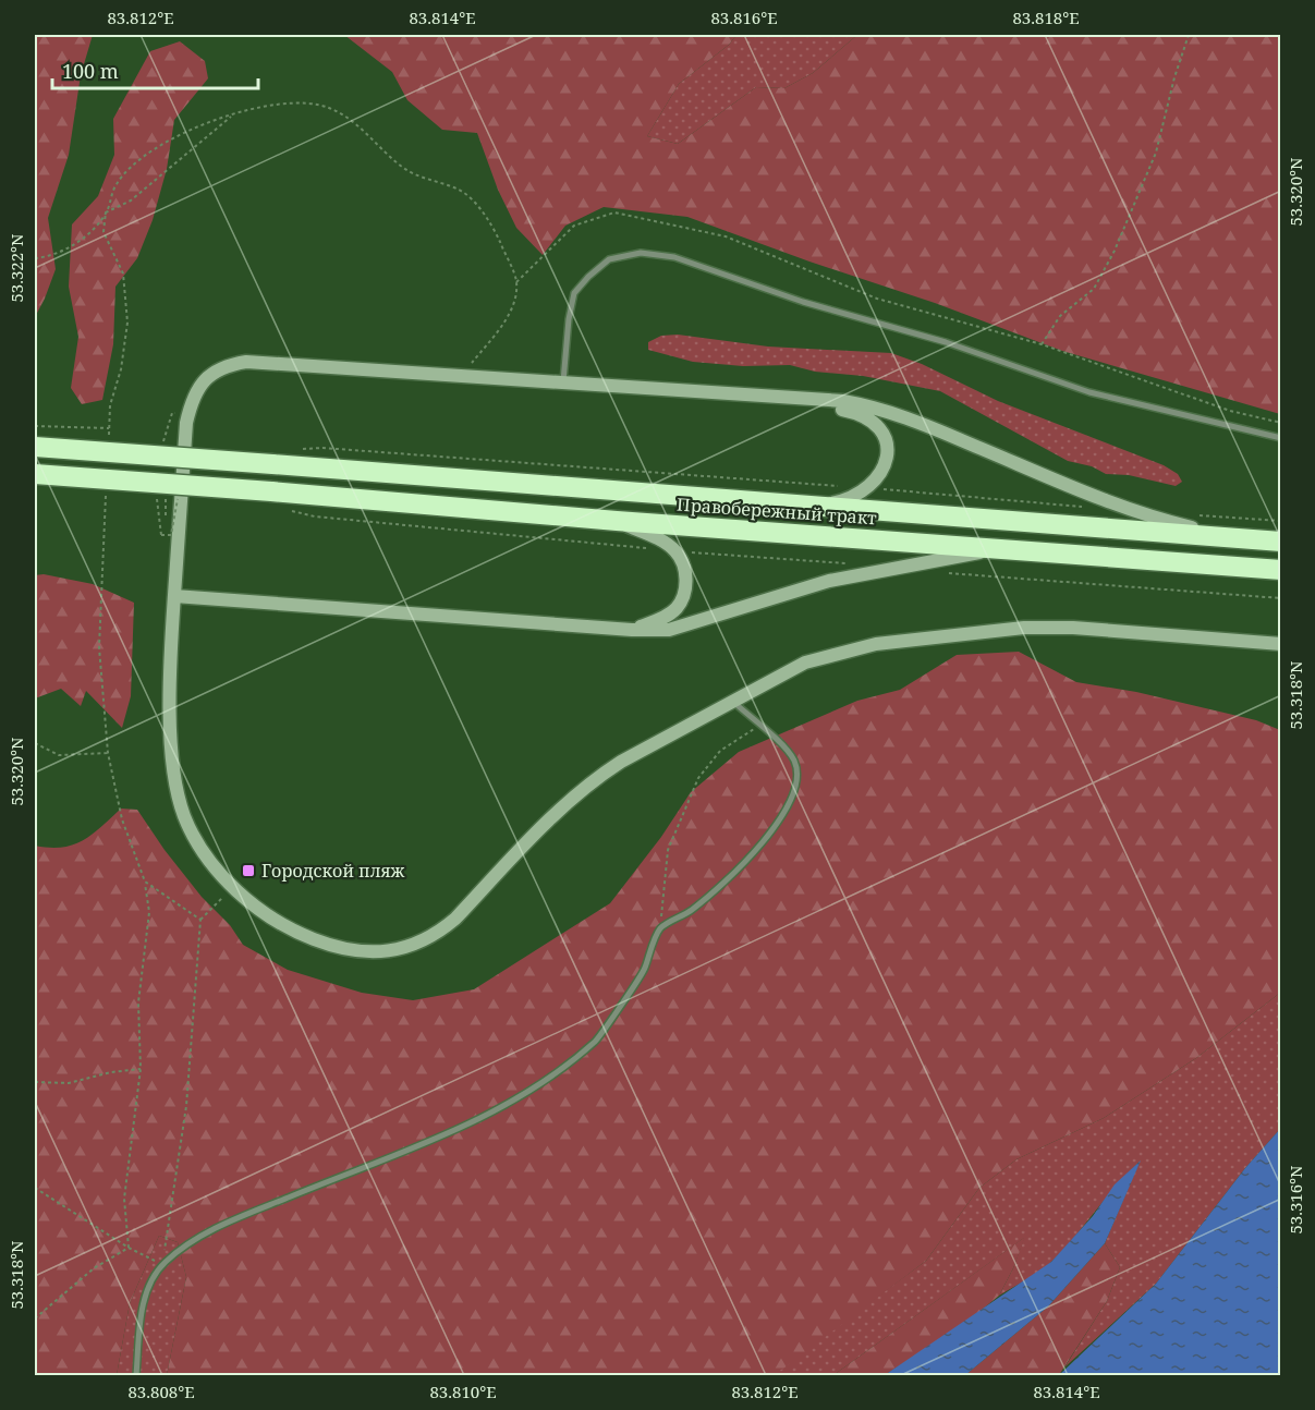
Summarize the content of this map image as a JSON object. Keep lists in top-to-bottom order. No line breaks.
{"streets":{"highway":["Правобережный тракт"]},"places":{"transit":["Городской пляж"]},"scale_bar":"100 m","coordinates":["83.812°E","83.814°E","83.816°E","83.818°E","53.320°N","53.322°N","53.318°N","53.316°N","83.808°E","83.810°E"]}
